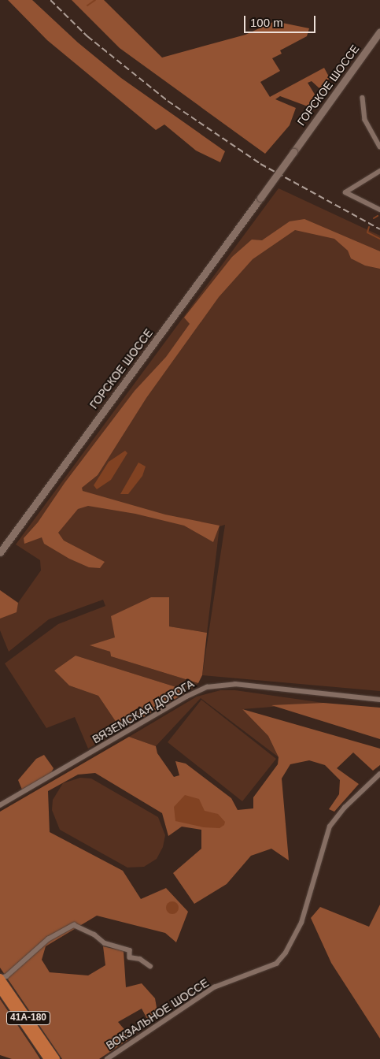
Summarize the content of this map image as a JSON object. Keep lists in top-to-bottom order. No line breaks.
{"streets":{"main road":["ГОРСКОЕ ШОССЕ","41А-180"],"street":["ВЯЗЕМСКАЯ ДОРОГА","ВОКЗАЛЬНОЕ ШОССЕ"]},"scale_bar":"100 m"}
